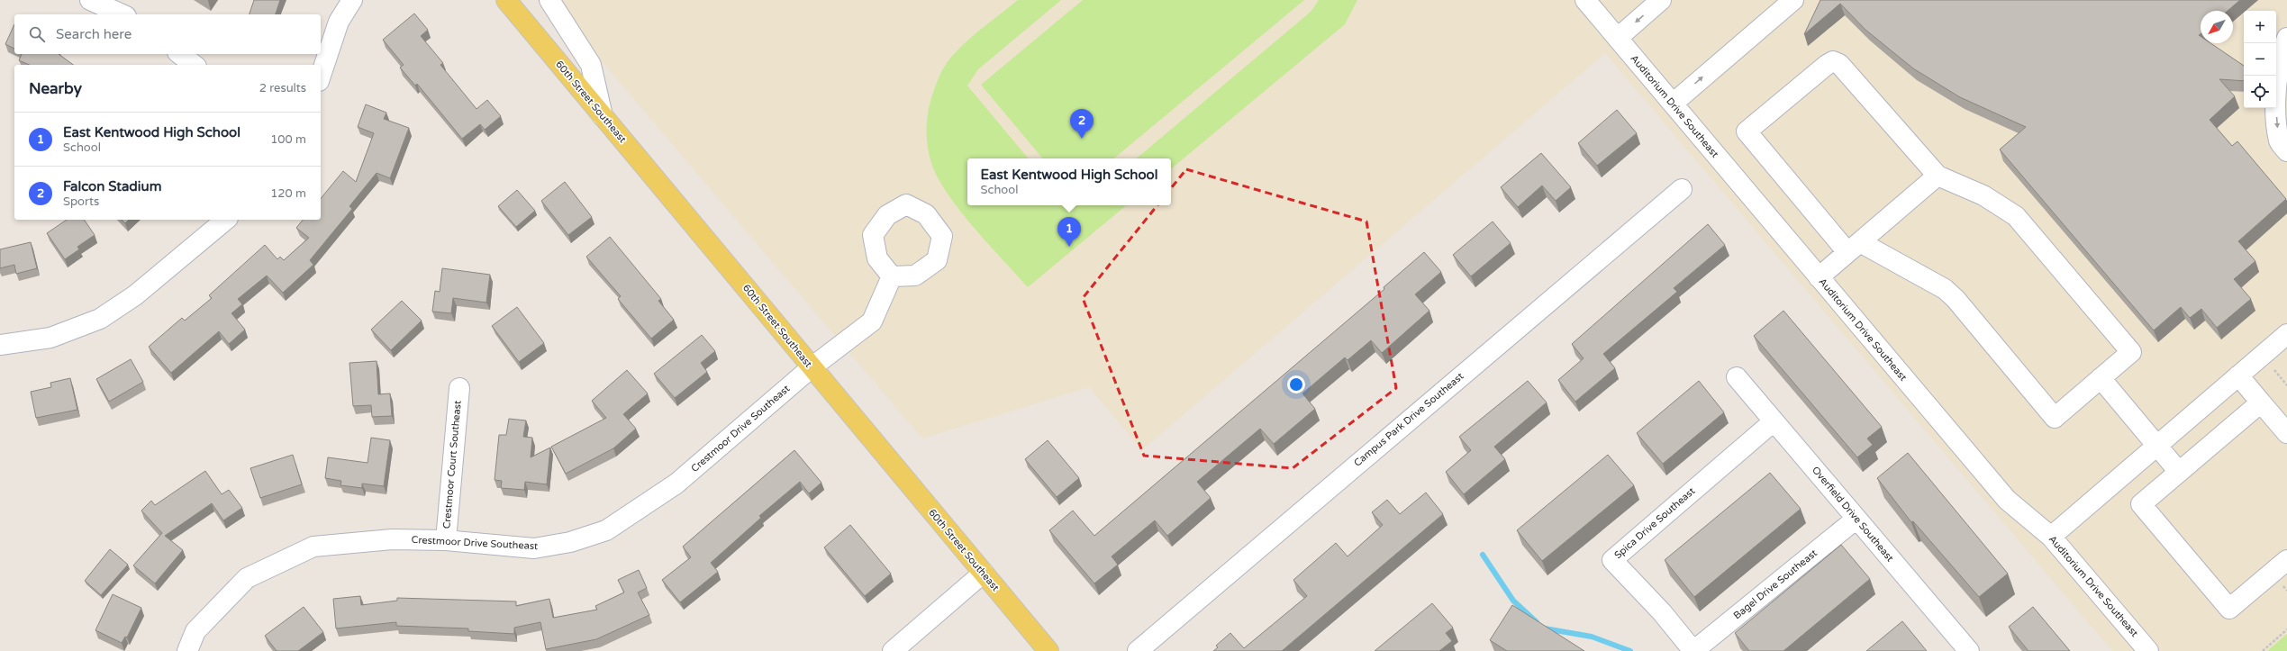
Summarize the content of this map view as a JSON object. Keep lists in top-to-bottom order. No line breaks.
{"streets":{"main road":["60th Street Southeast"],"street":["Auditorium Drive Southeast","Campus Park Drive Southeast","Crestmoor Drive Southeast","Crestmoor Court Southeast","Overfield Drive Southeast","Spica Drive Southeast","Bagel Drive Southeast"]},"crossings":[["60th Street Southeast","Crestmoor Drive Southeast"],["Crestmoor Drive Southeast","Crestmoor Court Southeast"],["Overfield Drive Southeast","Spica Drive Southeast"],["Overfield Drive Southeast","Bagel Drive Southeast"],["Spica Drive Southeast","Bagel Drive Southeast"]],"north":"bottom left","page":{"map_buttons":["+","−"],"search":"Search here","heading":["Nearby","2 results"],"pins":["2","1"],"list":[{"mark":"1","name":"East Kentwood High School","note":"School","value":"100 m"},{"mark":"2","name":"Falcon Stadium","note":"Sports","value":"120 m"}],"popup":["East Kentwood High School","School"]}}
